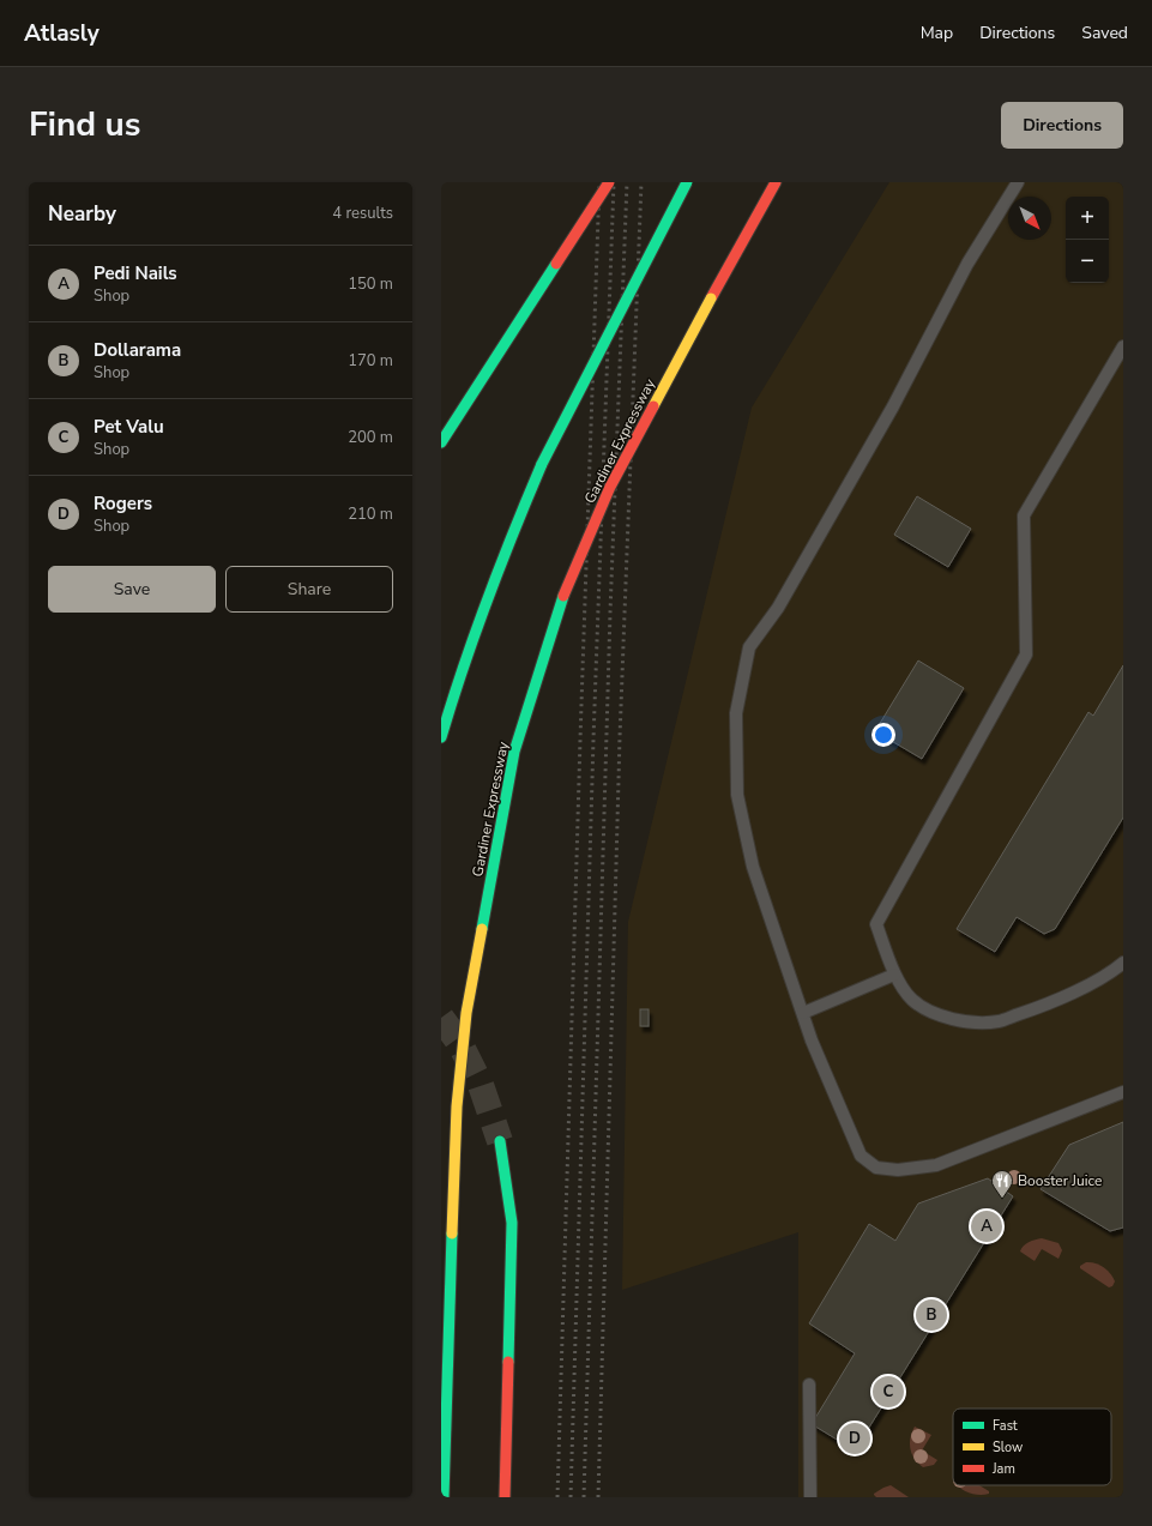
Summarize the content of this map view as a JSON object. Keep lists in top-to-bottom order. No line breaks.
{"streets":{"highway":["Gardiner Expressway"]},"places":{"restaurant":["Booster Juice"]},"legend":["Fast","Slow","Jam"],"north":"bottom right","page":{"header":"Atlasly","nav":["Map","Directions","Saved"],"title":"Find us","buttons":["Directions",["Save","Share"]],"heading":["Nearby","4 results"],"map_buttons":["+","−"],"list":[{"mark":"A","name":"Pedi Nails","note":"Shop","value":"150 m"},{"mark":"B","name":"Dollarama","note":"Shop","value":"170 m"},{"mark":"C","name":"Pet Valu","note":"Shop","value":"200 m"},{"mark":"D","name":"Rogers","note":"Shop","value":"210 m"}],"pins":["A","B","C","D"]}}
